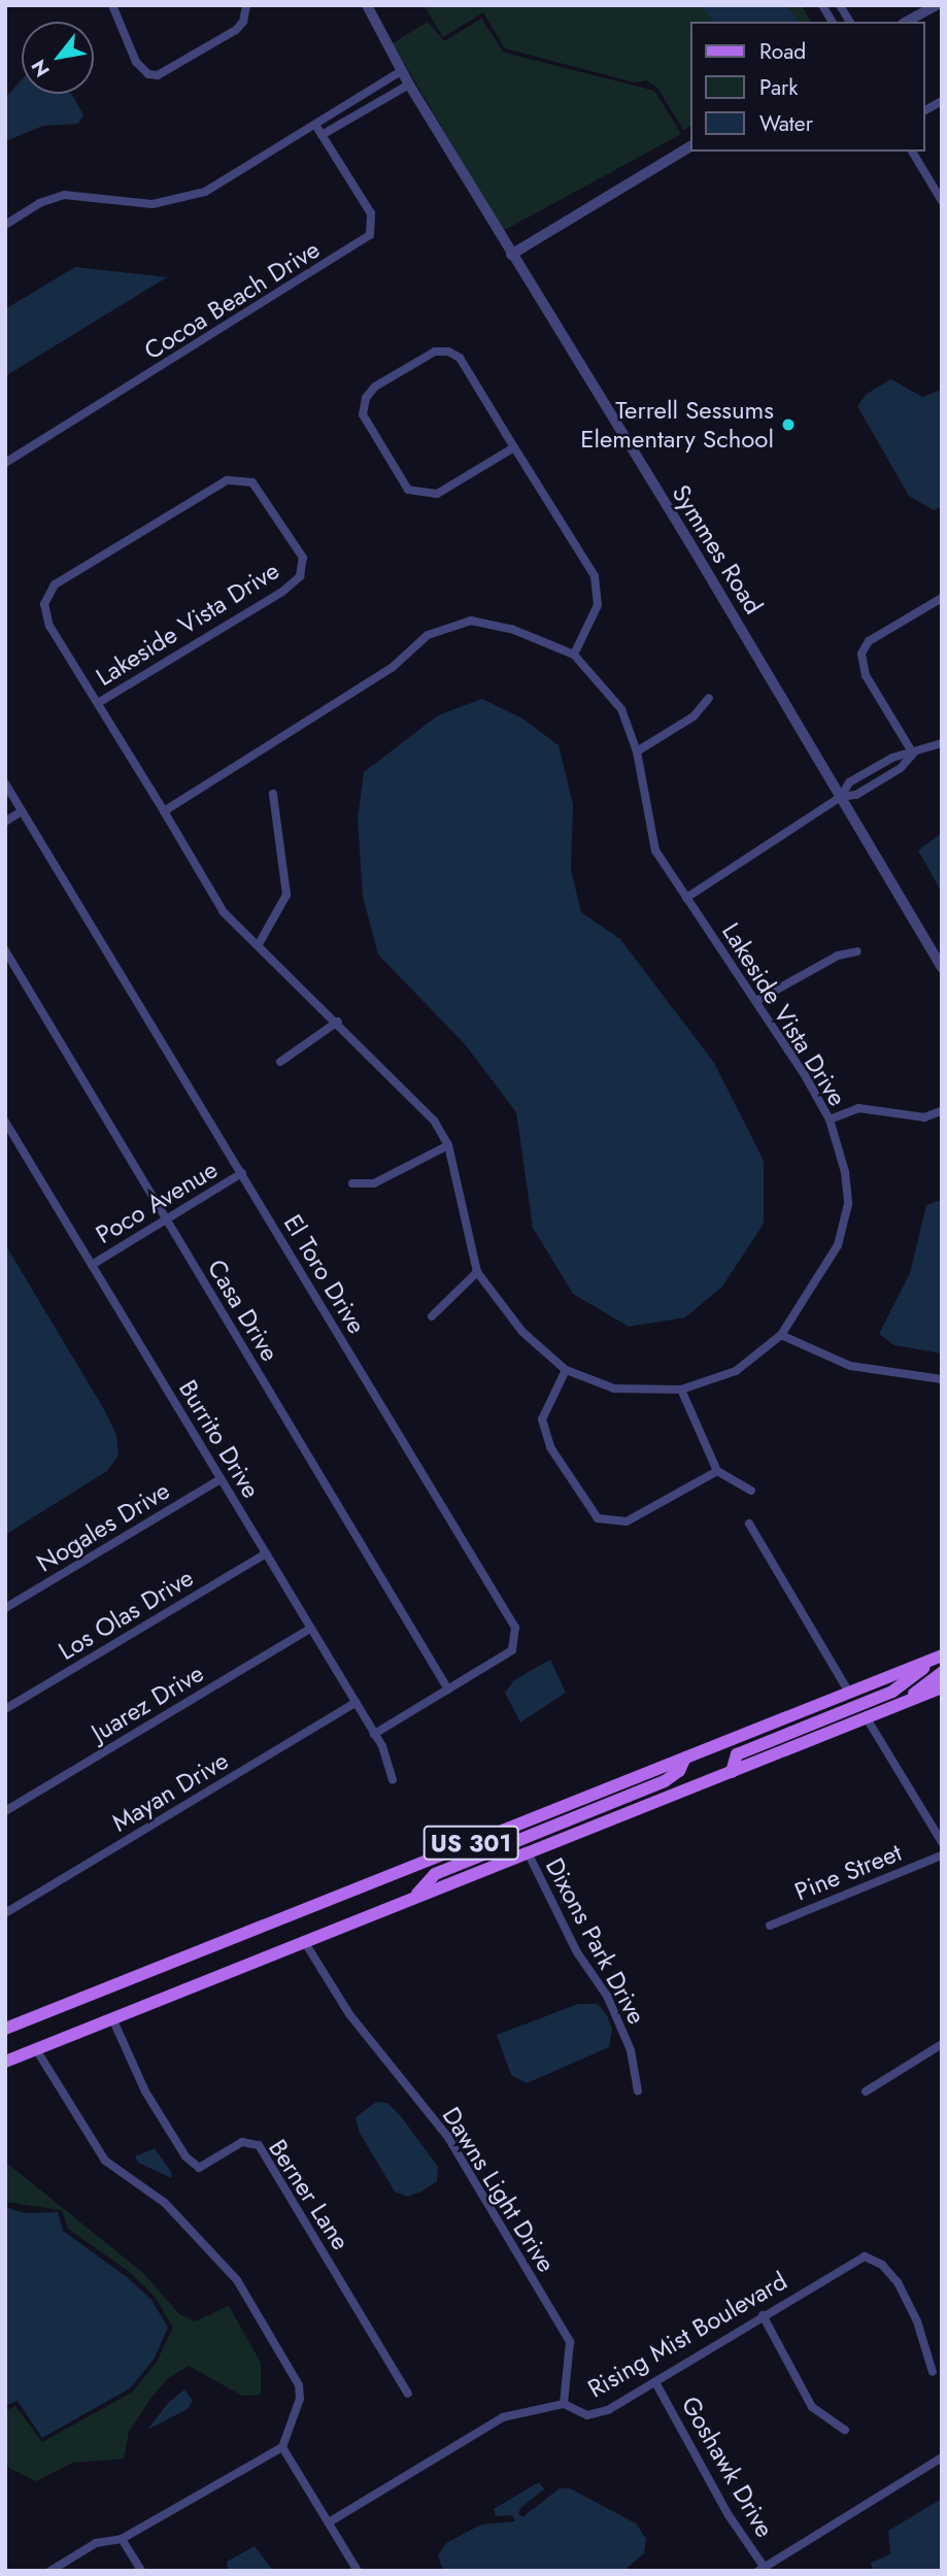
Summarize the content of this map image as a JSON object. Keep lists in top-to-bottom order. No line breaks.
{"streets":{"main road":["US 301"],"street":["Cocoa Beach Drive","Symmes Road","Lakeside Vista Drive","Poco Avenue","El Toro Drive","Casa Drive","Burrito Drive","Nogales Drive","Los Olas Drive","Juarez Drive","Mayan Drive","Pine Street","Dixons Park Drive","Dawns Light Drive","Berner Lane","Rising Mist Boulevard","Goshawk Drive"]},"crossings":[["Poco Avenue","El Toro Drive"],["Poco Avenue","Casa Drive"],["Poco Avenue","Burrito Drive"],["El Toro Drive","Casa Drive"],["El Toro Drive","Burrito Drive"],["Burrito Drive","Nogales Drive"],["Burrito Drive","Los Olas Drive"],["Burrito Drive","Juarez Drive"],["Burrito Drive","Mayan Drive"],["US 301","Dixons Park Drive"],["US 301","Dawns Light Drive"],["US 301","Berner Lane"],["Dawns Light Drive","Rising Mist Boulevard"],["Rising Mist Boulevard","Goshawk Drive"]],"places":["Terrell Sessums Elementary School"],"legend":["Road","Park","Water"],"north":"bottom left"}
